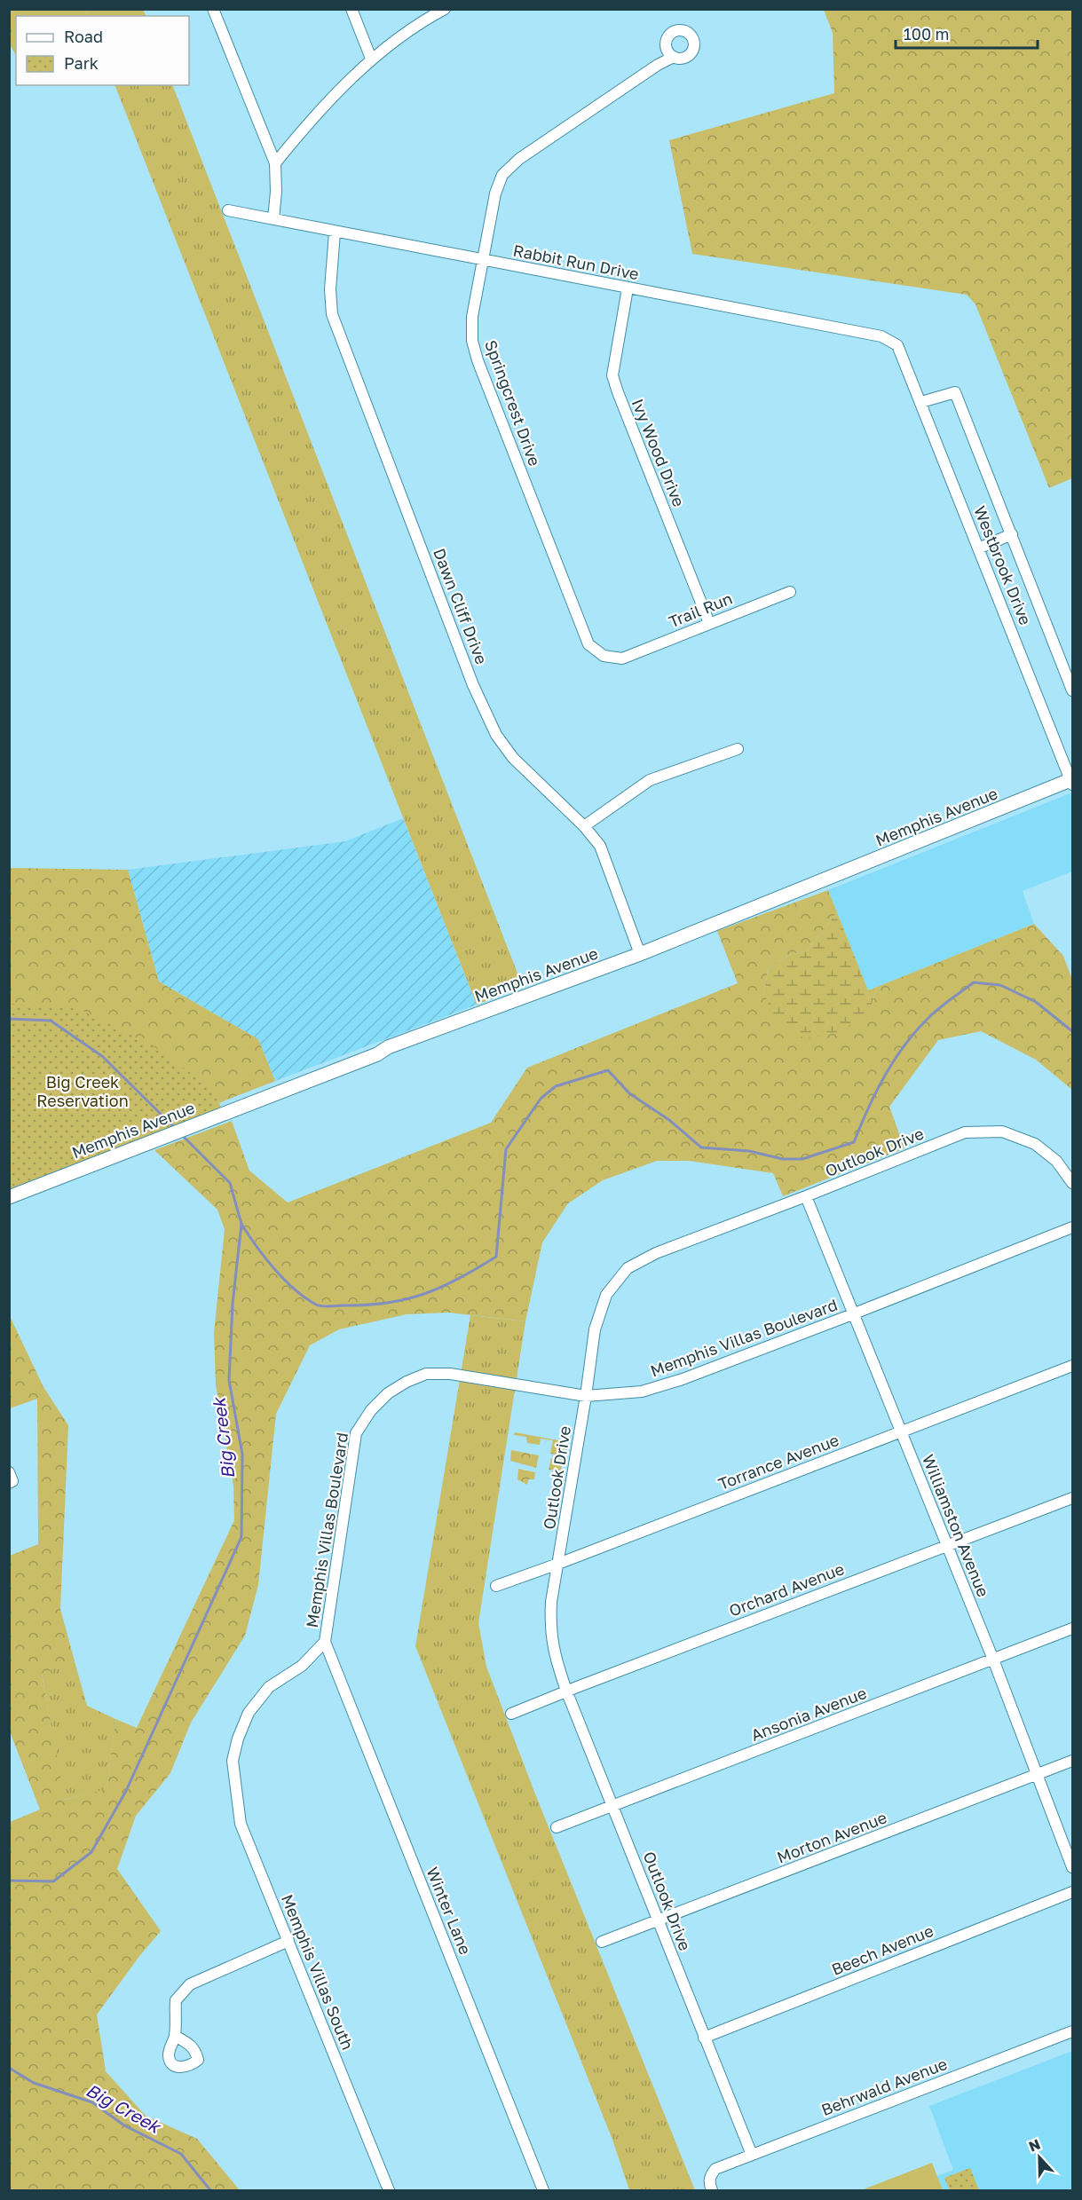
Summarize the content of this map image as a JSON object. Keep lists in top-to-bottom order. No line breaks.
{"streets":{"main road":["Memphis Avenue"],"street":["Rabbit Run Drive","Springcrest Drive","Ivy Wood Drive","Westbrook Drive","Dawn Cliff Drive","Trail Run","Outlook Drive","Memphis Villas Boulevard","Torrance Avenue","Williamston Avenue","Orchard Avenue","Ansonia Avenue","Morton Avenue","Winter Lane","Beech Avenue","Memphis Villas South","Behrwald Avenue"]},"crossings":[["Rabbit Run Drive","Springcrest Drive"],["Rabbit Run Drive","Ivy Wood Drive"],["Rabbit Run Drive","Westbrook Drive"],["Rabbit Run Drive","Dawn Cliff Drive"],["Springcrest Drive","Trail Run"],["Ivy Wood Drive","Trail Run"],["Westbrook Drive","Memphis Avenue"],["Dawn Cliff Drive","Memphis Avenue"],["Outlook Drive","Memphis Villas Boulevard"],["Outlook Drive","Torrance Avenue"],["Outlook Drive","Williamston Avenue"],["Outlook Drive","Orchard Avenue"],["Outlook Drive","Ansonia Avenue"],["Outlook Drive","Morton Avenue"],["Outlook Drive","Beech Avenue"],["Outlook Drive","Behrwald Avenue"],["Memphis Villas Boulevard","Williamston Avenue"],["Memphis Villas Boulevard","Winter Lane"],["Memphis Villas Boulevard","Memphis Villas South"],["Torrance Avenue","Williamston Avenue"],["Williamston Avenue","Orchard Avenue"],["Williamston Avenue","Ansonia Avenue"],["Williamston Avenue","Morton Avenue"]],"water":["Big Creek"],"parks":["Big Creek Reservation"],"legend":["Road","Park"],"scale_bar":"100 m","north":"top"}
